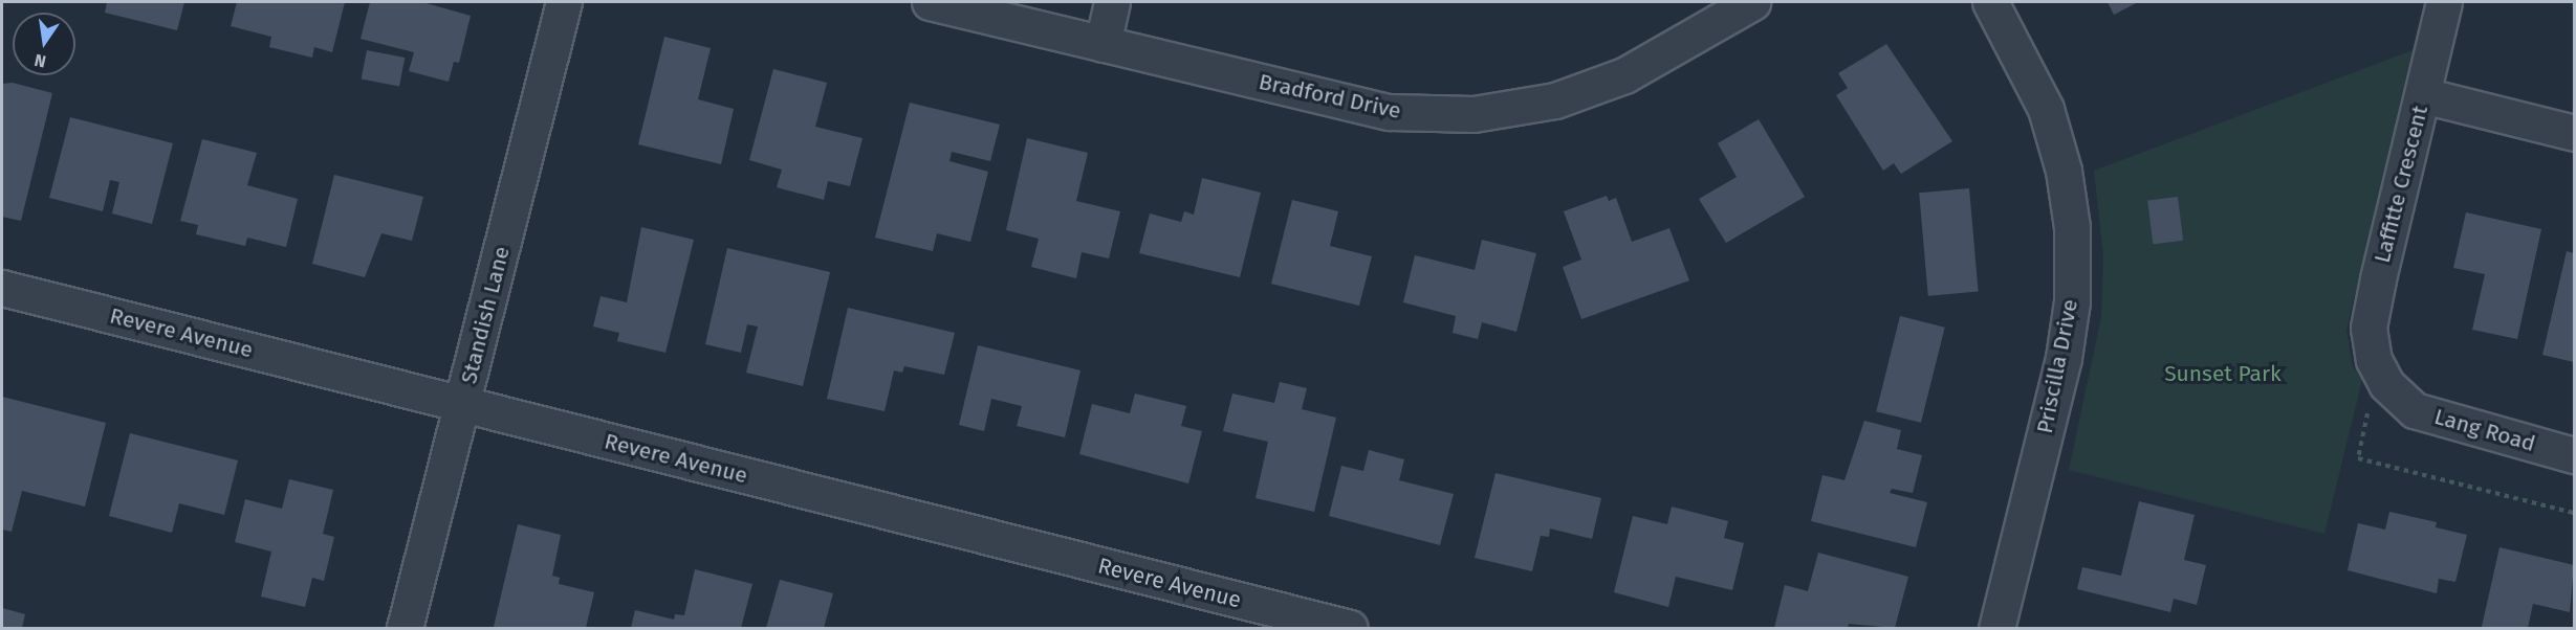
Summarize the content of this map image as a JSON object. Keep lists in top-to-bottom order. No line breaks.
{"streets":{"street":["Bradford Drive","Laffitte Crescent","Standish Lane","Revere Avenue","Priscilla Drive","Lang Road"]},"crossings":[["Laffitte Crescent","Lang Road"],["Standish Lane","Revere Avenue"]],"parks":["Sunset Park"],"north":"bottom"}
